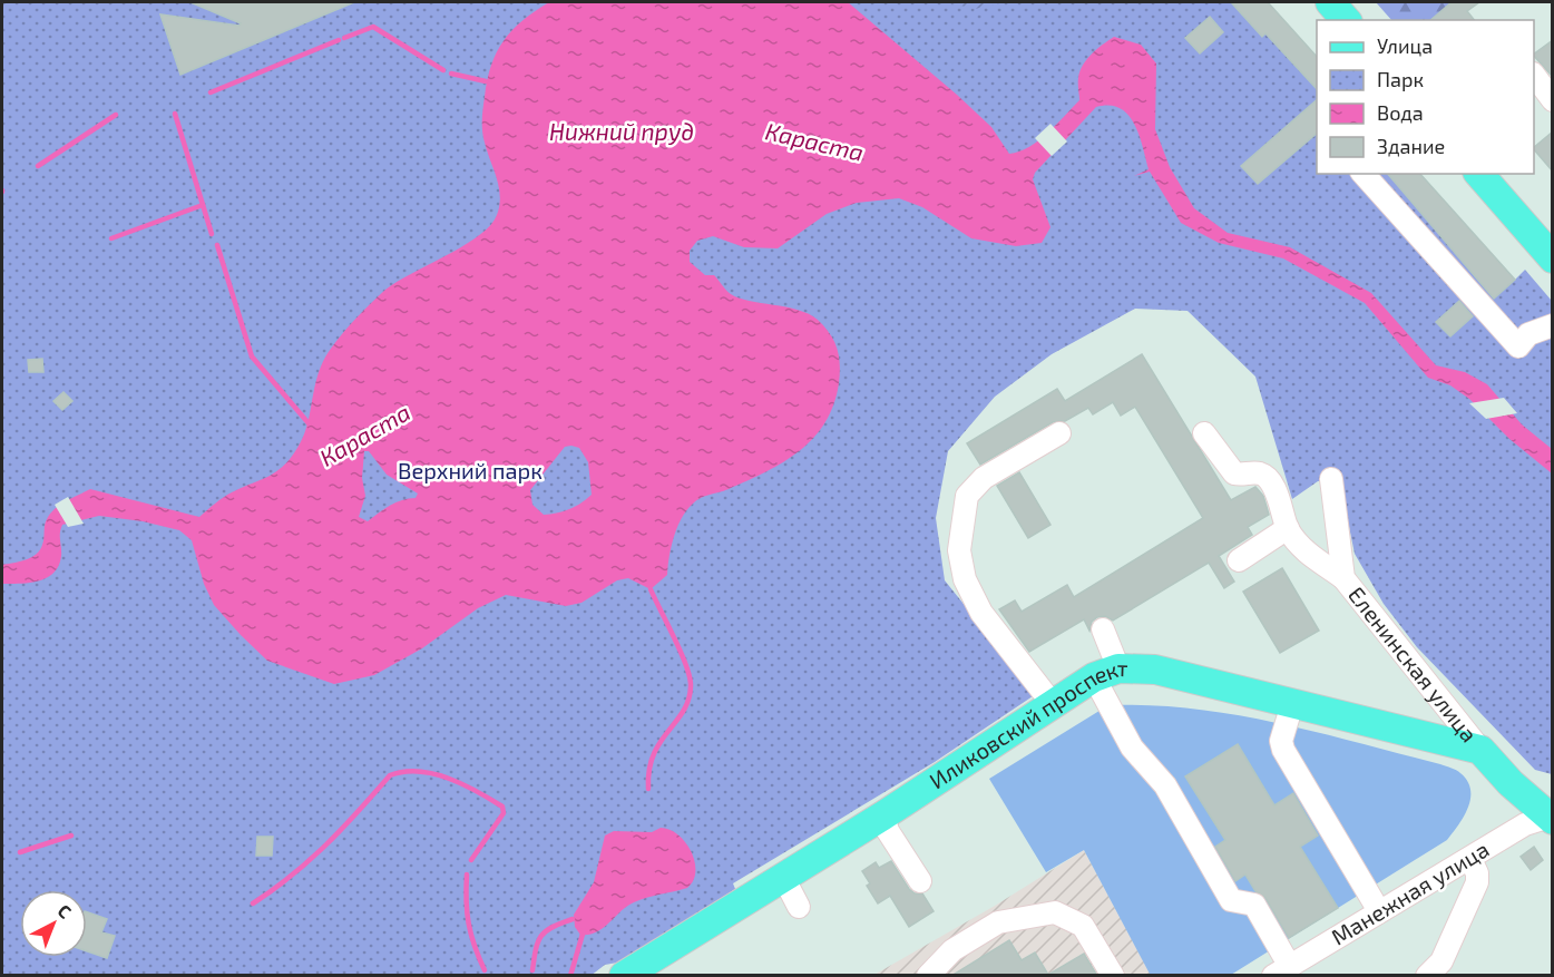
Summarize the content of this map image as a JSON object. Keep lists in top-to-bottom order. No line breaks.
{"streets":{"main road":["Еленинская улица","Иликовский проспект"],"street":["Манежная улица"]},"crossings":[["Еленинская улица","Иликовский проспект"],["Еленинская улица","Манежная улица"]],"water":["Нижний пруд","Караста"],"parks":["Верхний парк"],"legend":["Улица","Парк","Вода","Здание"],"north":"top right"}
